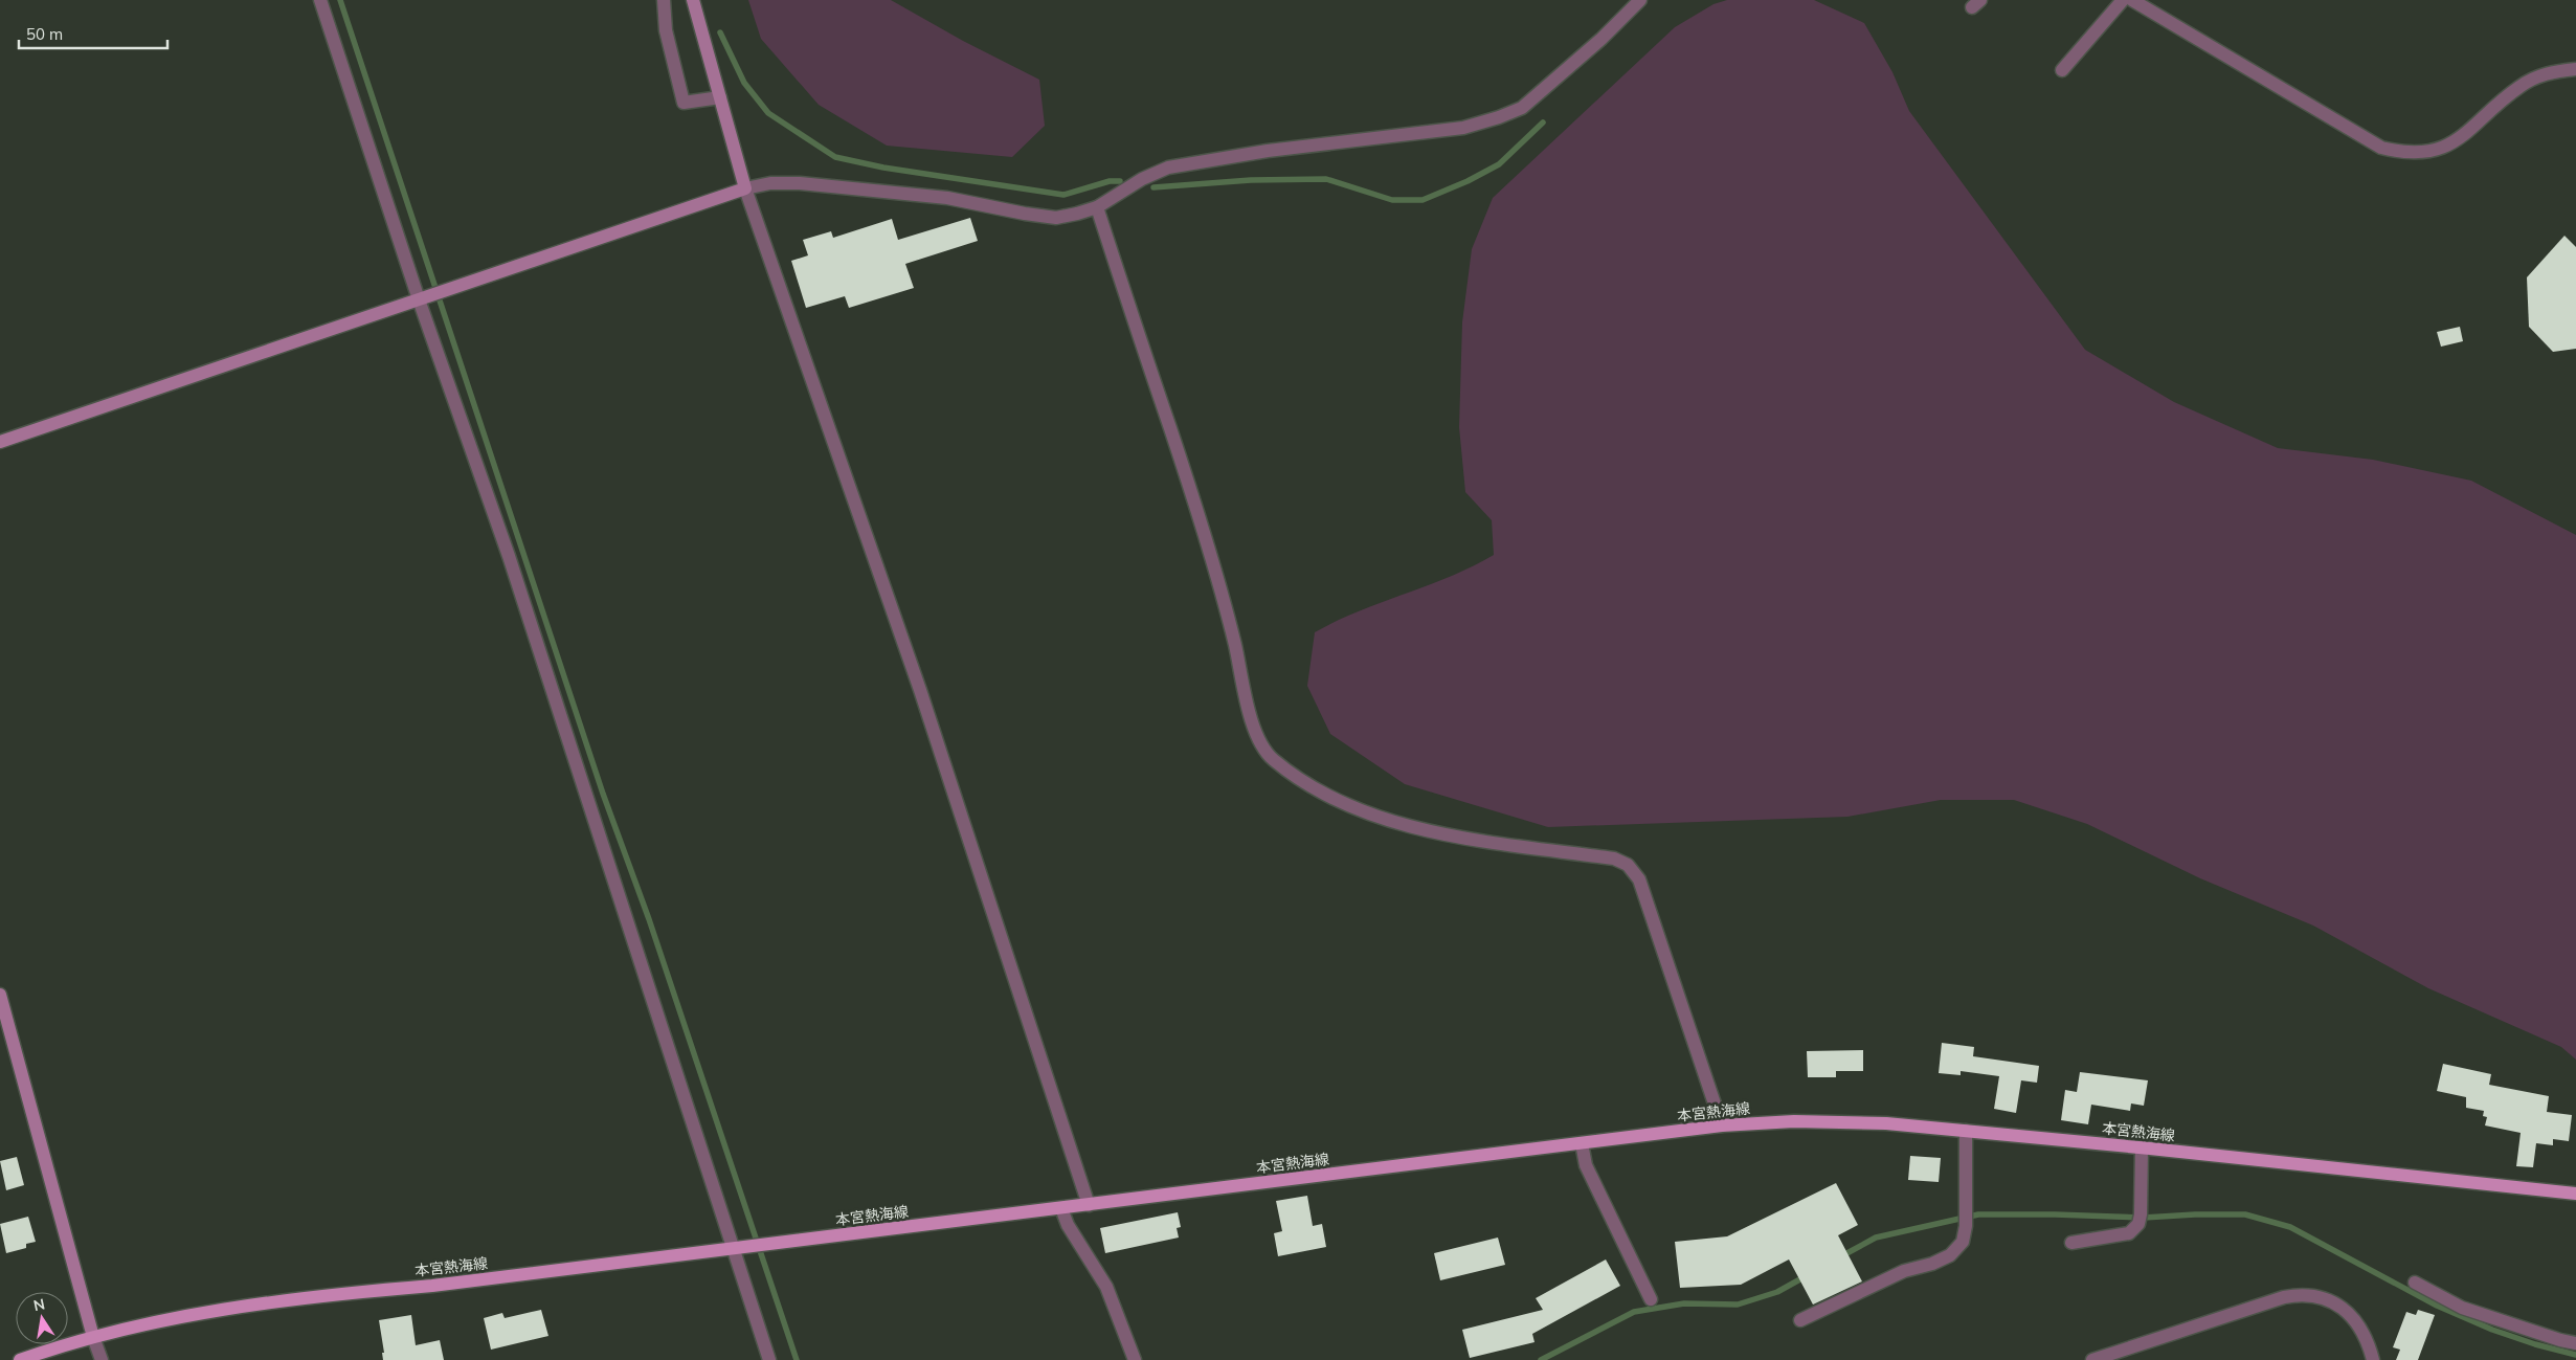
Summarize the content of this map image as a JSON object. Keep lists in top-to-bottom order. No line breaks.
{"streets":{"main road":["本宮熱海線"]},"scale_bar":"50 m","north":"top"}
